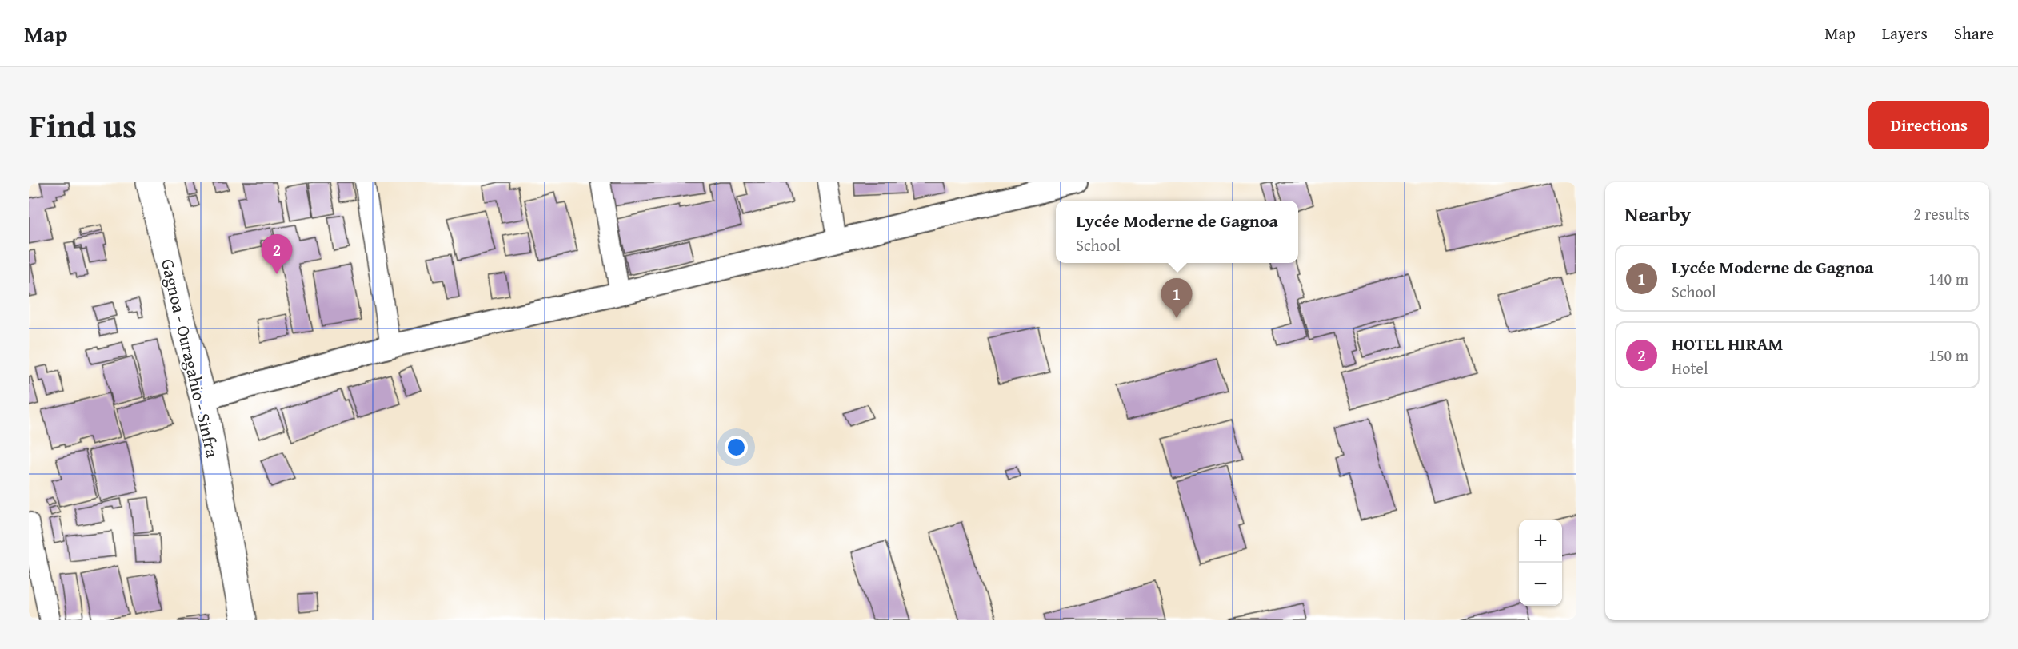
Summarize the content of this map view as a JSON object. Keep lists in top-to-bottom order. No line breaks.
{"streets":{"main road":["Gagnoa - Ouragahio - Sinfra"]},"page":{"header":"Map","nav":["Map","Layers","Share"],"title":"Find us","buttons":"Directions","heading":["Nearby","2 results"],"popup":["Lycée Moderne de Gagnoa","School"],"pins":["2","1"],"list":[{"mark":"1","name":"Lycée Moderne de Gagnoa","note":"School","value":"140 m"},{"mark":"2","name":"HOTEL HIRAM","note":"Hotel","value":"150 m"}],"map_buttons":["+","−"]}}
